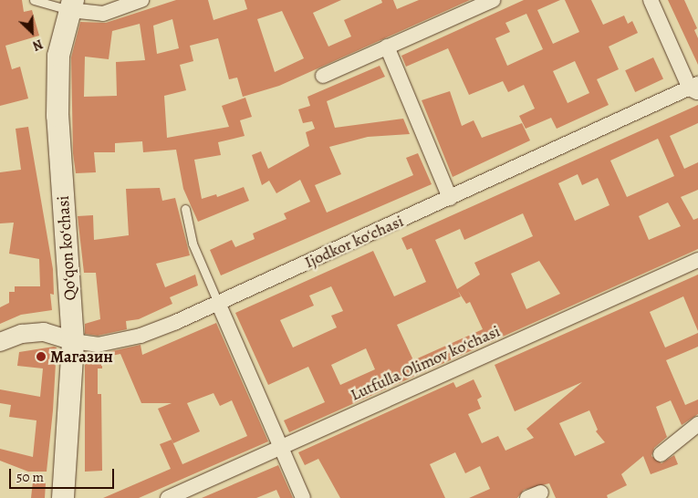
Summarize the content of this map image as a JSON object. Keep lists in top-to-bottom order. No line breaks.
{"streets":{"main road":["Qoʻqon koʻchasi"],"street":["Ijodkor koʻchasi","Lutfulla Olimov koʻchasi"]},"crossings":[["Ijodkor koʻchasi","Qoʻqon koʻchasi"]],"places":["Магазин"],"scale_bar":"50 m","north":"bottom right"}
